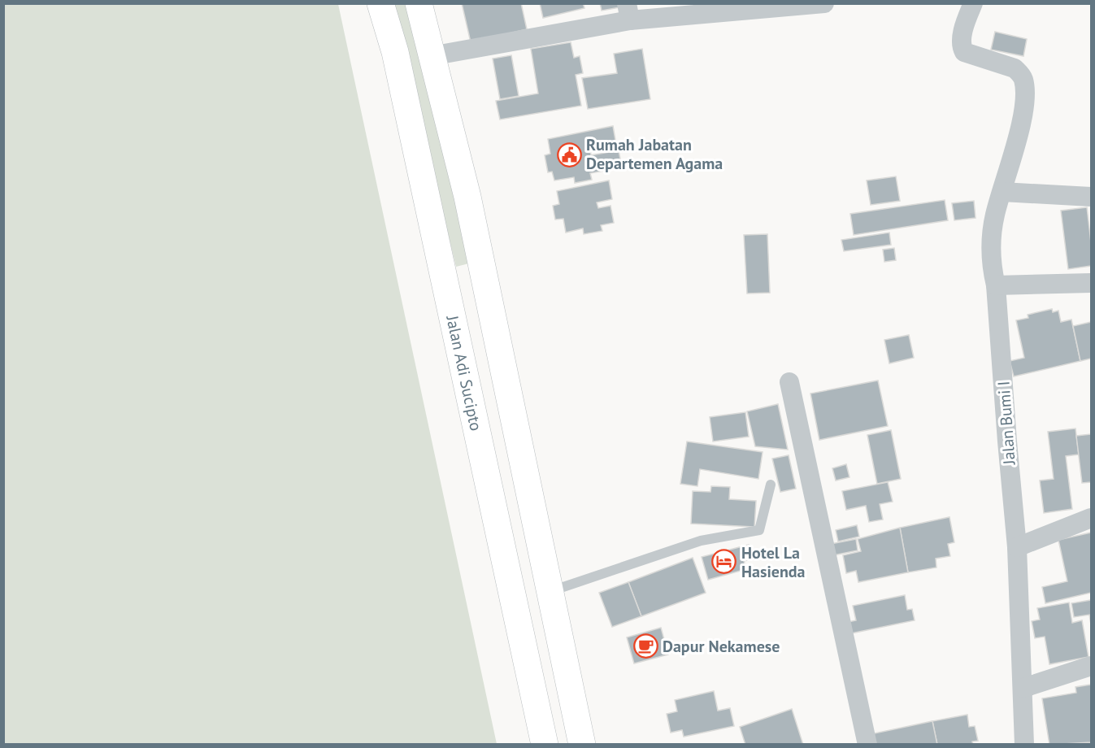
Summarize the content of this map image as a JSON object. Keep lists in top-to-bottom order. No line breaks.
{"streets":{"highway":["Jalan Adi Sucipto"],"street":["Jalan Bumi I"]},"places":{"public building":["Rumah Jabatan Departemen Agama"],"hotel":["Hotel La Hasienda"],"cafe":["Dapur Nekamese"]}}
